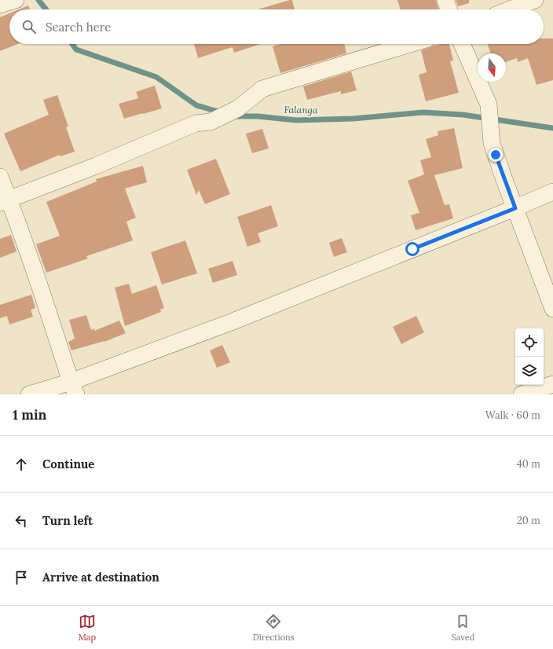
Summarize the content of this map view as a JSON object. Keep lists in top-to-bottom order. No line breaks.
{"water":["Falanga"],"north":"bottom","page":{"search":"Search here","heading":["1 min","Walk · 60 m"],"list":[["Continue","40 m"],["Turn left","20 m"],"Arrive at destination"],"nav":["Map","Directions","Saved"]}}
